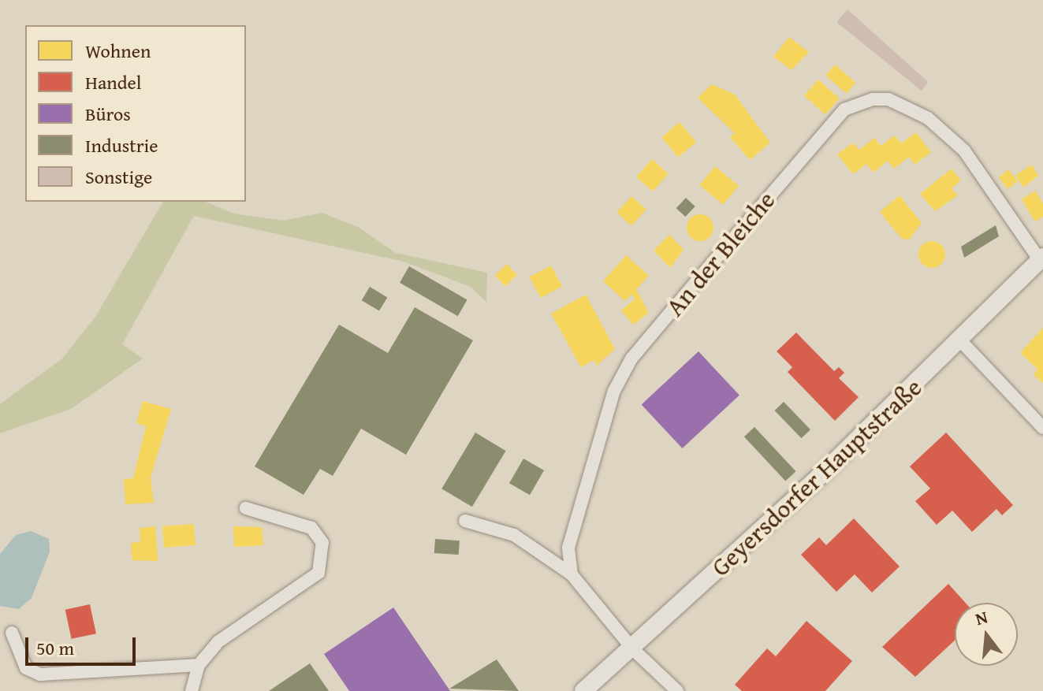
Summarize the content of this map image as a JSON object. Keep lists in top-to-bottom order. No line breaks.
{"streets":{"main road":["Geyersdorfer Hauptstraße"],"street":["An der Bleiche"]},"crossings":[["An der Bleiche","Geyersdorfer Hauptstraße"]],"legend":["Wohnen","Handel","Büros","Industrie","Sonstige"],"scale_bar":"50 m","north":"top"}
